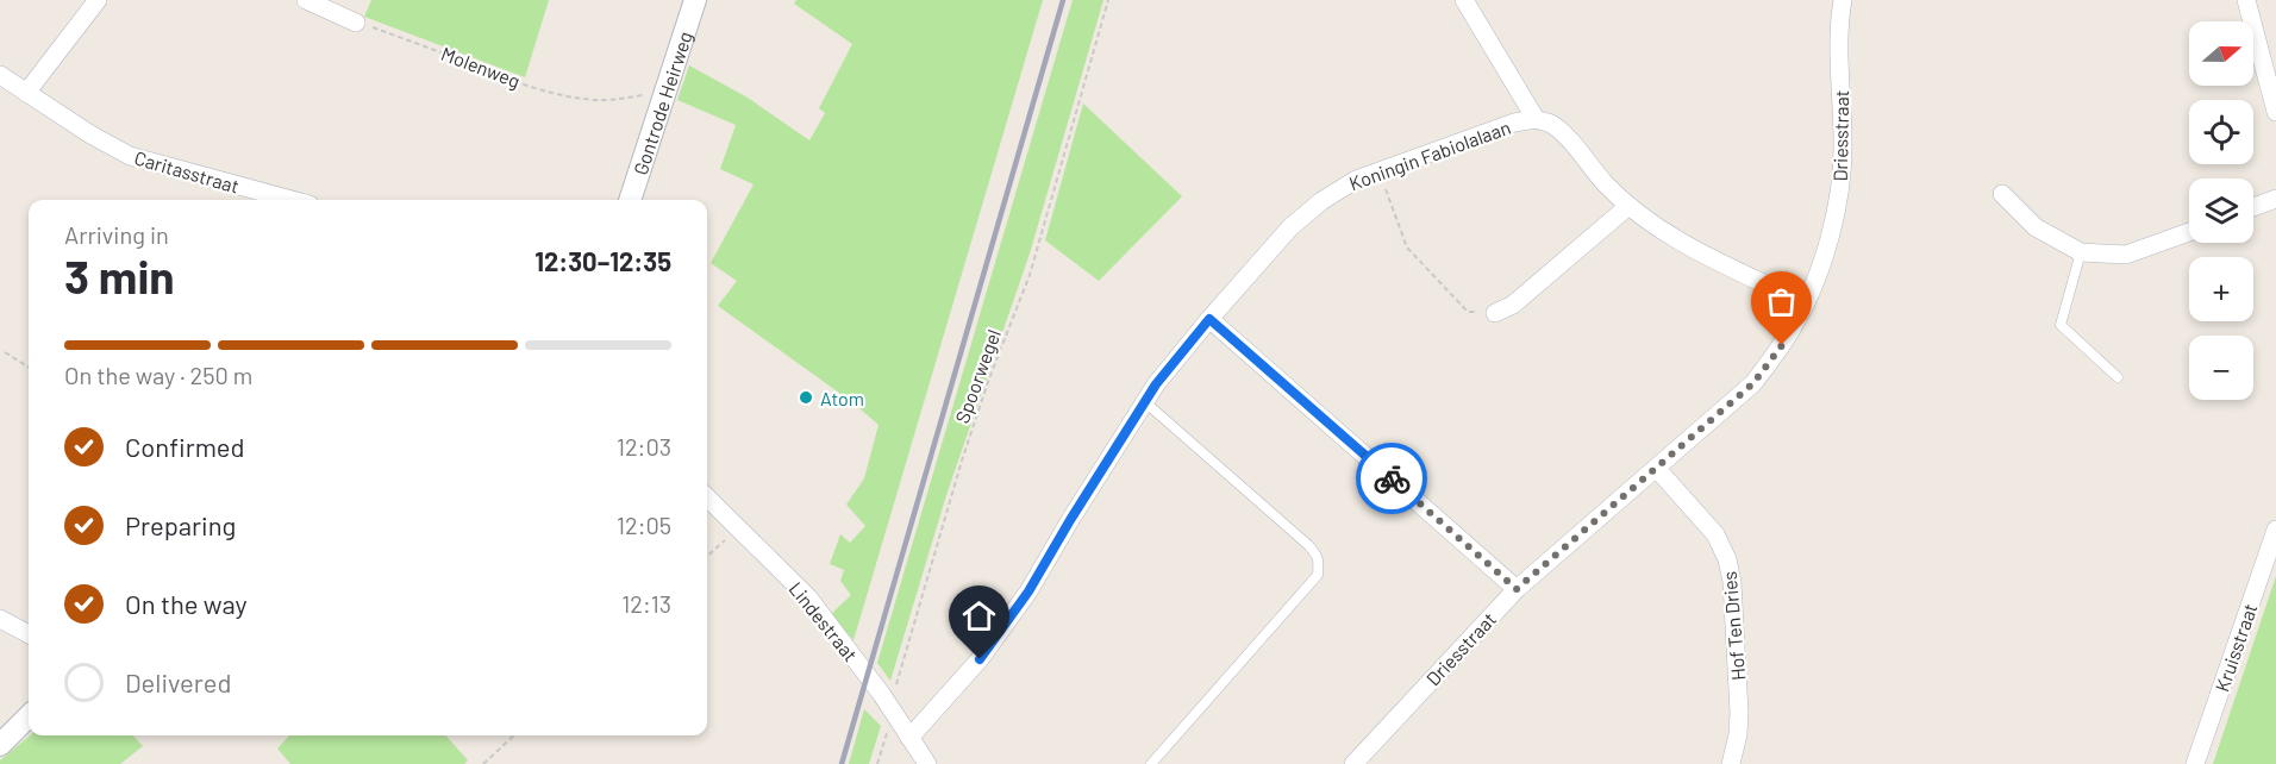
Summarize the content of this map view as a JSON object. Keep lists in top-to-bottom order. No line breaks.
{"streets":{"street":["Gontrode Heirweg","Driesstraat","Koningin Fabiolalaan","Caritasstraat","Lindestraat","Hof Ten Dries","Kruisstraat"],"path":["Molenweg","Spoorwegel"]},"crossings":[["Molenweg","Gontrode Heirweg"],["Driesstraat","Hof Ten Dries"],["Koningin Fabiolalaan","Lindestraat"],["Spoorwegel","Lindestraat"]],"places":["Atom"],"north":"right","page":{"map_buttons":["+","−"],"heading":["3 min","Arriving in","12:30–12:35"],"bar":"On the way · 250 m","list":[["Confirmed","12:03"],["Preparing","12:05"],["On the way","12:13"],"Delivered"]}}
